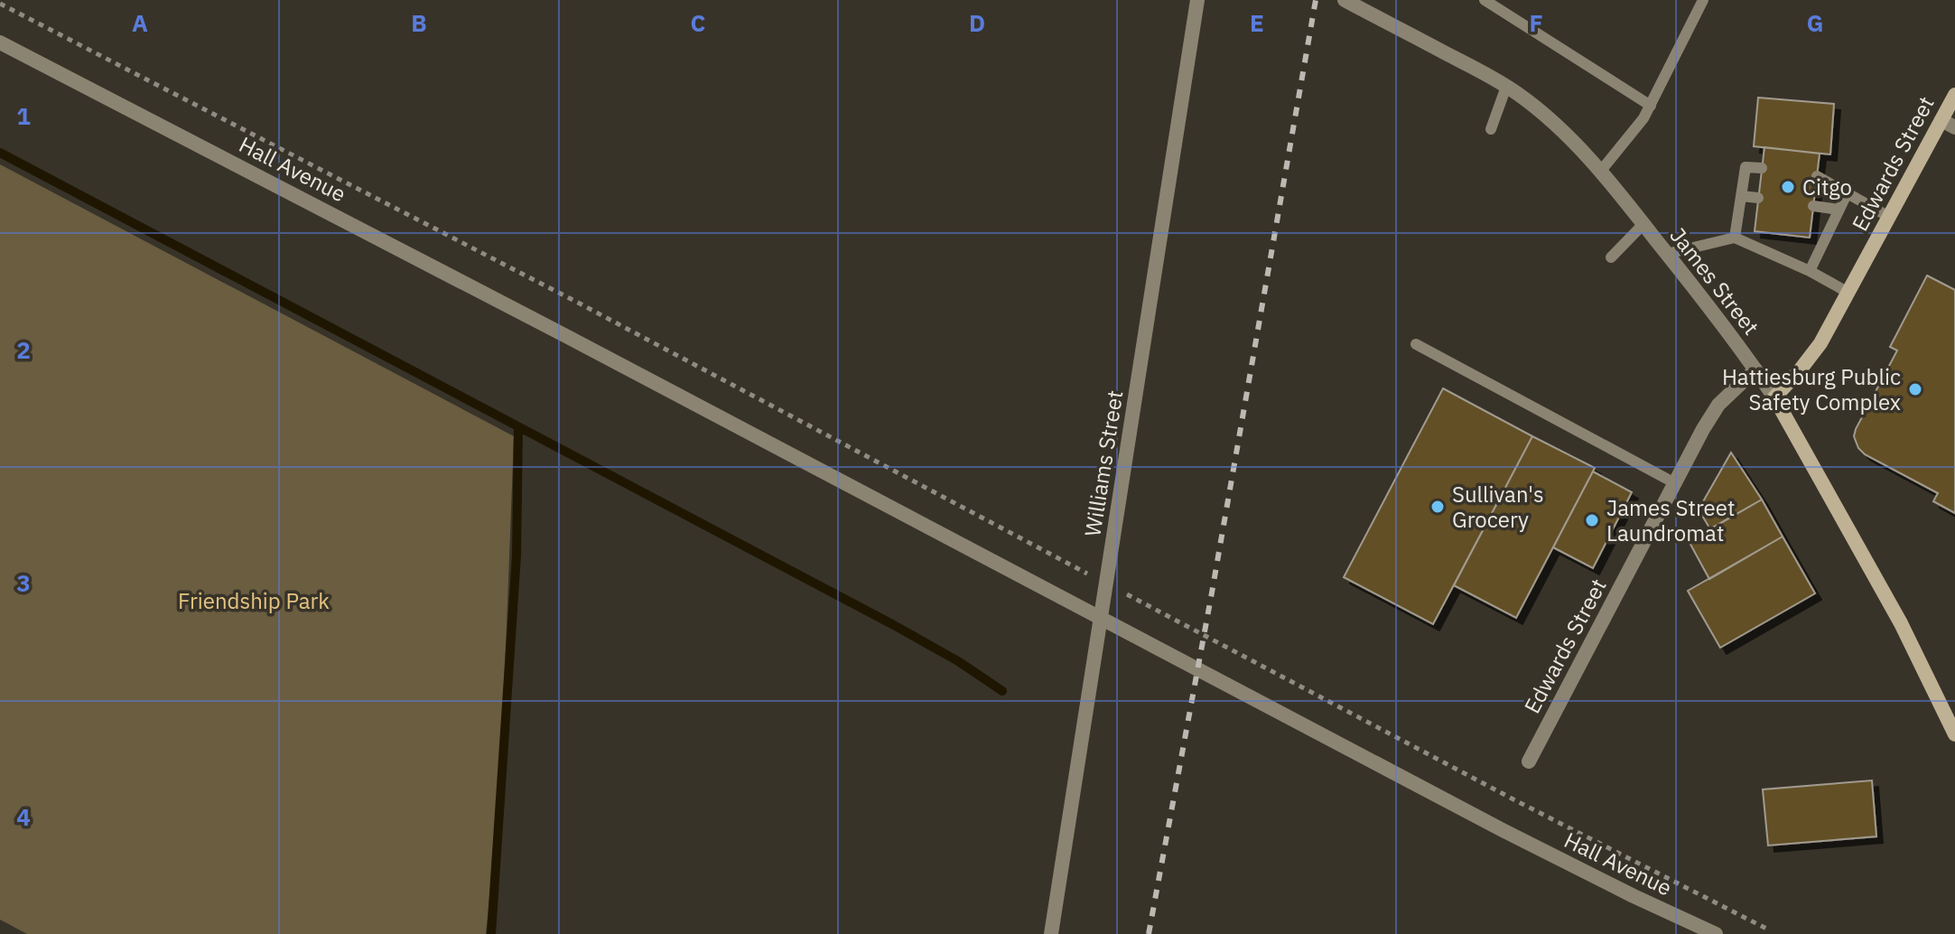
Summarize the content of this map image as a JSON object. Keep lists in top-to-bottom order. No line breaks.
{"streets":{"main road":["Edwards Street","James Street"],"street":["Hall Avenue","Williams Street"]},"crossings":[["Edwards Street","James Street"]],"parks":["Friendship Park"],"places":["Citgo","Hattiesburg Public Safety Complex","Sullivan's Grocery","James Street Laundromat"],"grid":{"columns":["A","B","C","D","E","F","G"],"rows":["1","2","3","4"]}}
